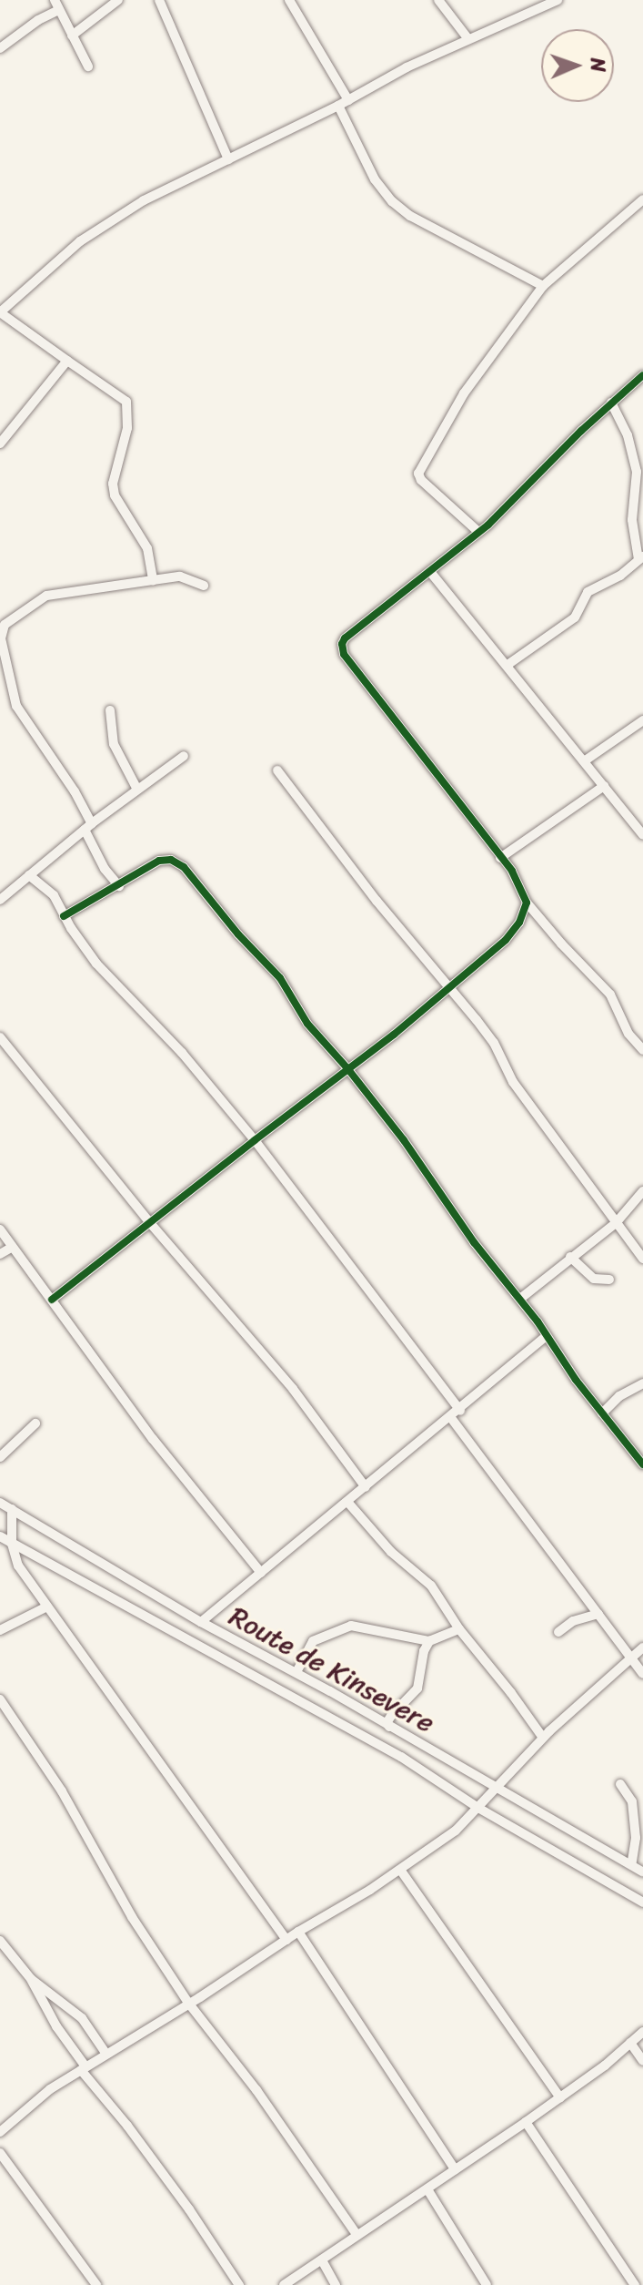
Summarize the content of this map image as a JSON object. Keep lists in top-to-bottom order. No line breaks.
{"streets":{"street":["Route de Kinsevere"]},"north":"right"}
